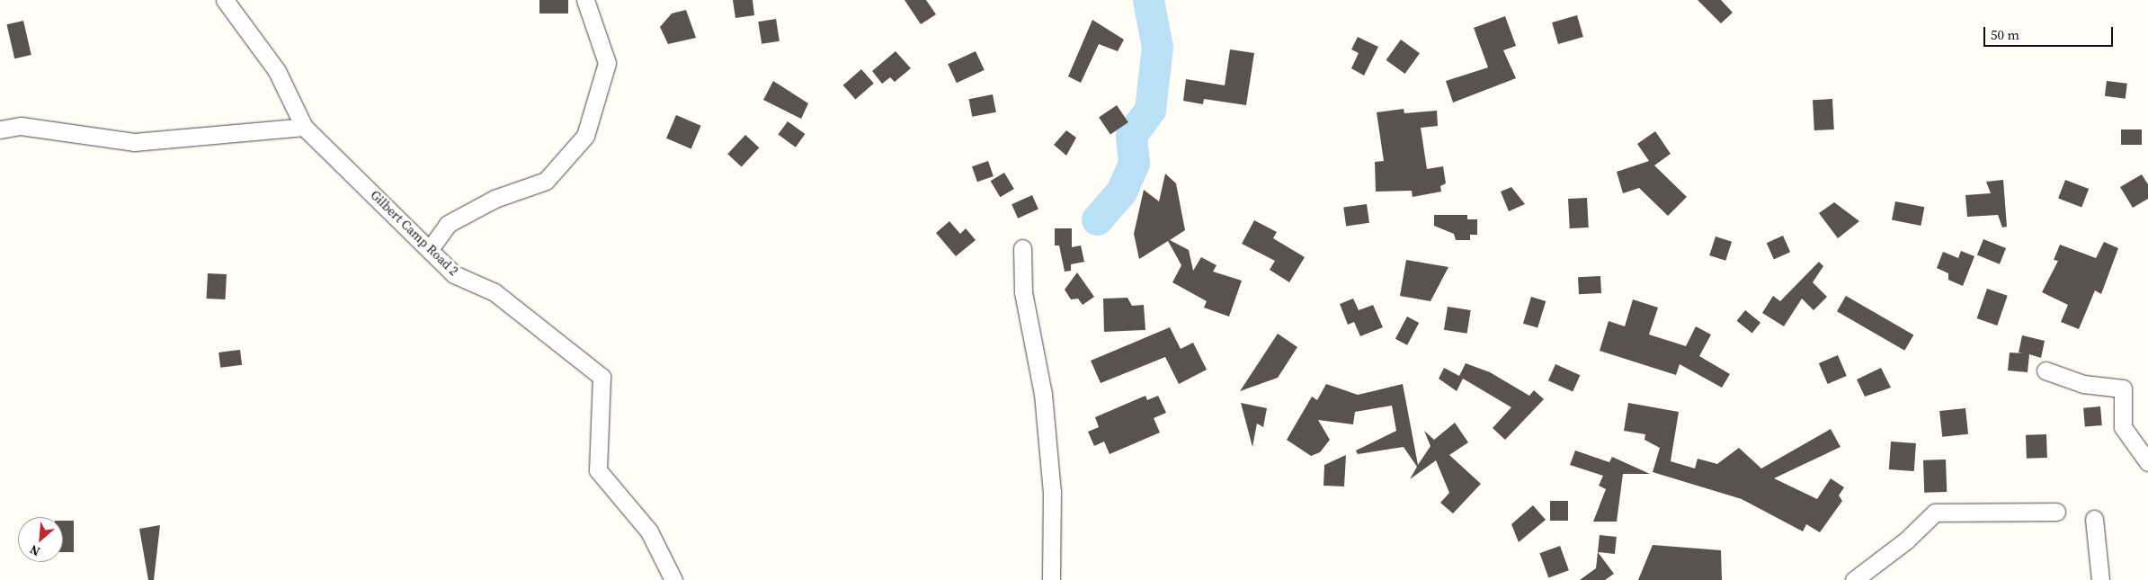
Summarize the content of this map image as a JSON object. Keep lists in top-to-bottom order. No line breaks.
{"streets":{"street":["Gilbert Camp Road 2"]},"scale_bar":"50 m","north":"bottom left"}
